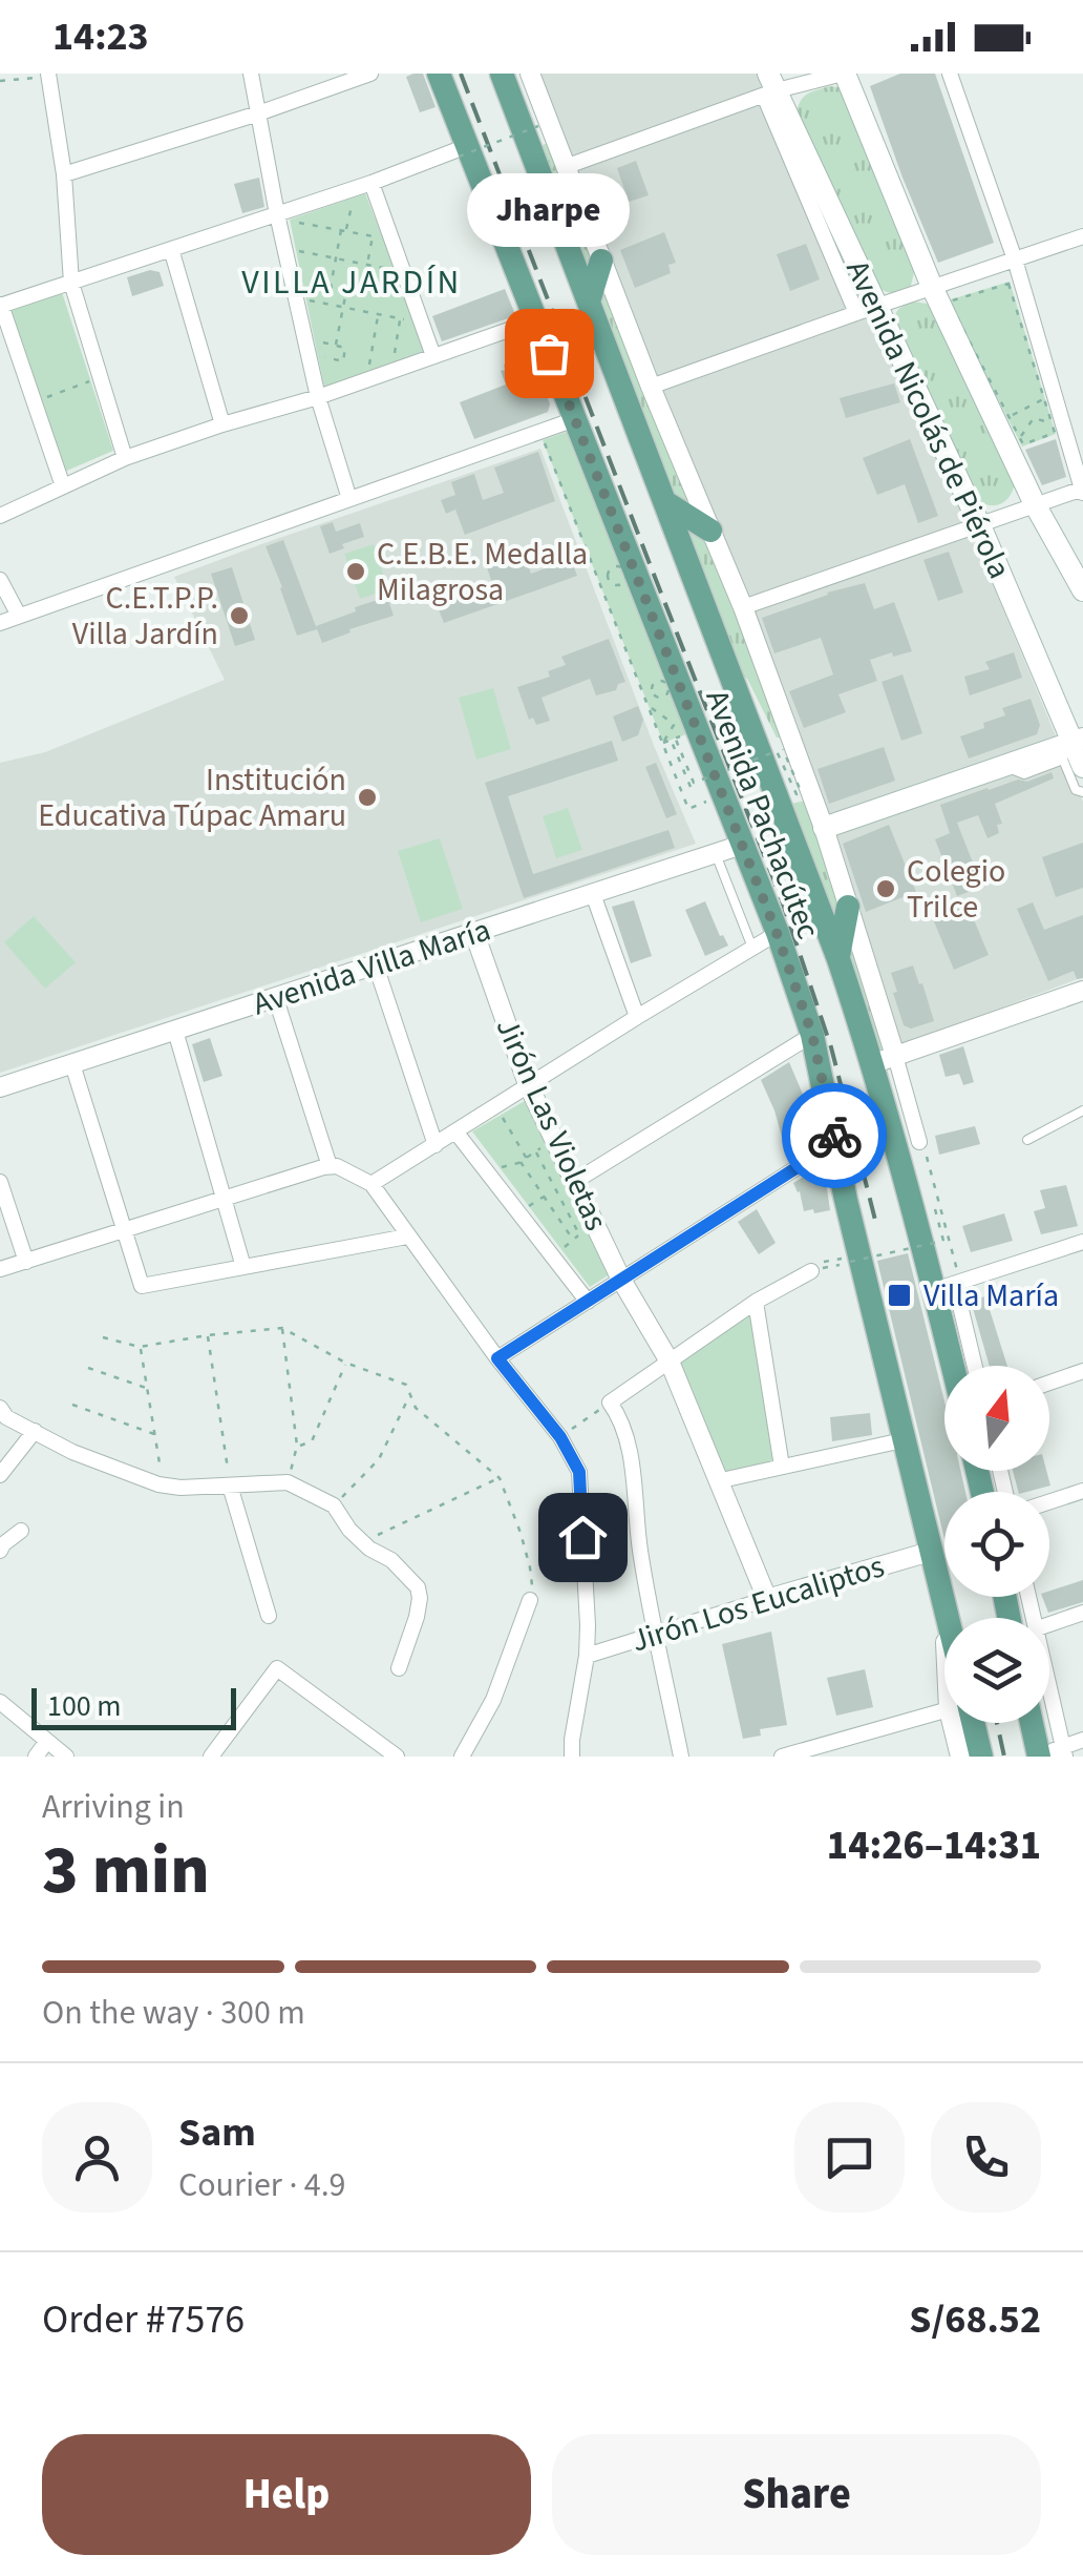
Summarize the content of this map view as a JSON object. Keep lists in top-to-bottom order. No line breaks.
{"streets":{"main road":["Avenida Nicolás de Piérola","Avenida Pachacútec"],"street":["Avenida Villa María","Jirón Las Violetas","Jirón Los Eucaliptos"]},"crossings":[["Avenida Pachacútec","Avenida Villa María"],["Avenida Pachacútec","Jirón Los Eucaliptos"],["Avenida Villa María","Jirón Las Violetas"],["Jirón Las Violetas","Jirón Los Eucaliptos"]],"districts":["VILLA JARDÍN"],"places":{"other":["Jharpe","C.E.B.E. Medalla Milagrosa","C.E.T.P.P. Villa Jardín","Institución Educativa Túpac Amaru","Colegio Trilce"],"transit":["Villa María"]},"scale_bar":"100 m","north":"top","page":{"status":"14:23","bubble":"Jharpe","scale":"100 m","heading":["3 min","Arriving in","14:26–14:31"],"panel":["Sam","Courier · 4.9","Order #7576","S/68.52"],"bar":"On the way · 300 m","buttons":["Help","Share"]}}
